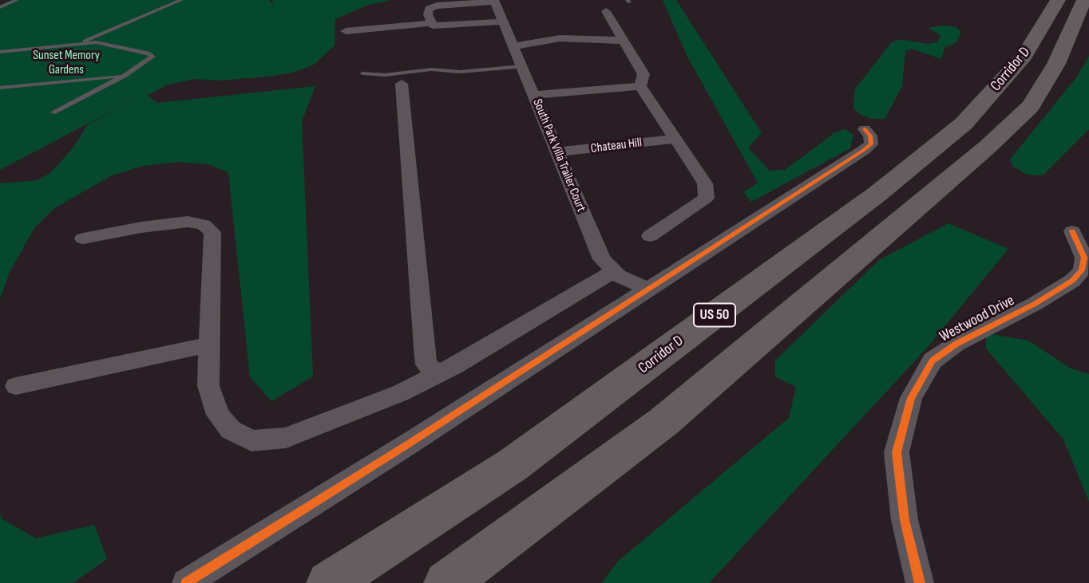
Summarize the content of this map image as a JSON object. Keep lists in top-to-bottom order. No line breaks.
{"streets":{"highway":["Corridor D","US 50"],"street":["Chateau Hill","South Park Villa Trailer Court","Westwood Drive"]},"crossings":[["Chateau Hill","South Park Villa Trailer Court"]],"parks":["Sunset Memory Gardens"]}
